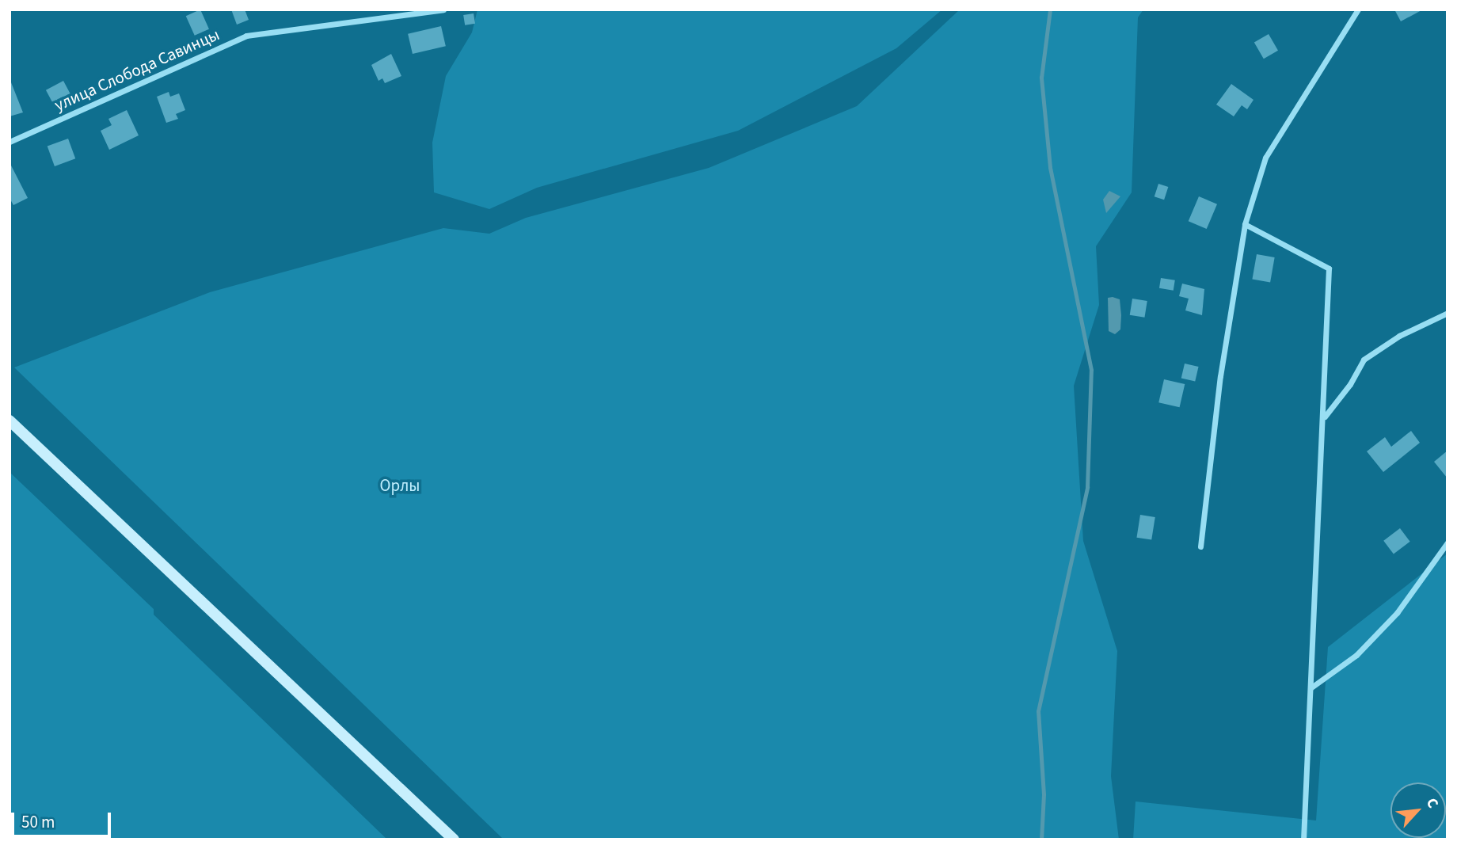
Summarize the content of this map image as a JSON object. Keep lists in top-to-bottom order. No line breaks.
{"streets":{"street":["улица Слобода Савинцы"]},"parks":["Орлы"],"scale_bar":"50 m","north":"top right"}
